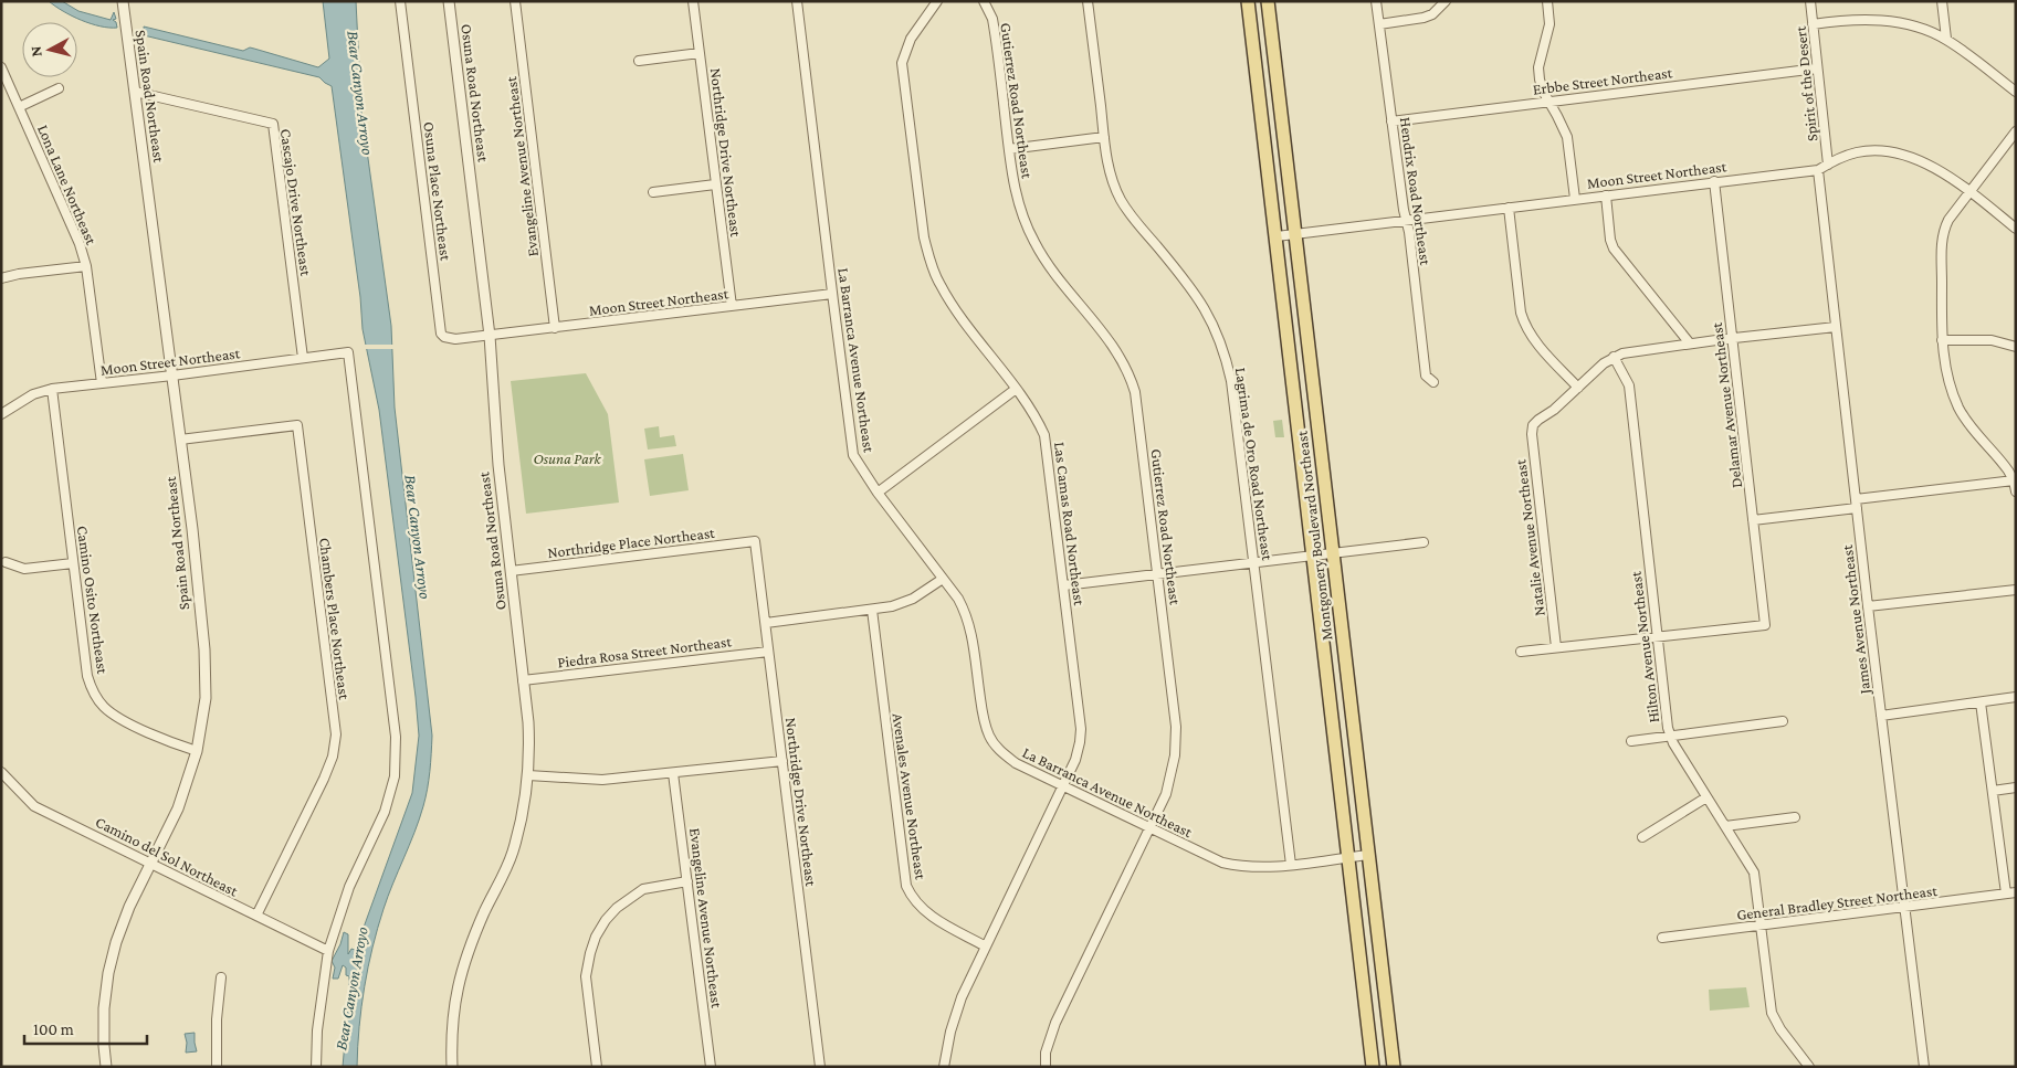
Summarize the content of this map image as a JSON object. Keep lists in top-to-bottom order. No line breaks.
{"streets":{"main road":["Montgomery Boulevard Northeast"],"street":["Erbbe Street Northeast","Spirit of the Desert","Osuna Road Northeast","Spain Road Northeast","Gutierrez Road Northeast","Northridge Drive Northeast","Evangeline Avenue Northeast","Moon Street Northeast","Lona Lane Northeast","Osuna Place Northeast","Hendrix Road Northeast","Cascajo Drive Northeast","La Barranca Avenue Northeast","Delamar Avenue Northeast","Lagrima de Oro Road Northeast","Las Camas Road Northeast","Natalie Avenue Northeast","Northridge Place Northeast","Camino Osito Northeast","Chambers Place Northeast","James Avenue Northeast","Hilton Avenue Northeast","Piedra Rosa Street Northeast","Avenales Avenue Northeast","Camino del Sol Northeast","General Bradley Street Northeast"]},"crossings":[["Erbbe Street Northeast","Spirit of the Desert"],["Erbbe Street Northeast","Hendrix Road Northeast"],["Spirit of the Desert","Moon Street Northeast"],["Osuna Road Northeast","Moon Street Northeast"],["Osuna Road Northeast","Osuna Place Northeast"],["Osuna Road Northeast","Northridge Place Northeast"],["Osuna Road Northeast","Piedra Rosa Street Northeast"],["Spain Road Northeast","Moon Street Northeast"],["Spain Road Northeast","Cascajo Drive Northeast"],["Spain Road Northeast","Camino Osito Northeast"],["Spain Road Northeast","Chambers Place Northeast"],["Spain Road Northeast","Camino del Sol Northeast"],["Gutierrez Road Northeast","La Barranca Avenue Northeast"],["Northridge Drive Northeast","Moon Street Northeast"],["Northridge Drive Northeast","Northridge Place Northeast"],["Northridge Drive Northeast","Piedra Rosa Street Northeast"],["Evangeline Avenue Northeast","Moon Street Northeast"],["Moon Street Northeast","Lona Lane Northeast"],["Moon Street Northeast","Osuna Place Northeast"],["Moon Street Northeast","Hendrix Road Northeast"],["Moon Street Northeast","Cascajo Drive Northeast"],["Moon Street Northeast","La Barranca Avenue Northeast"],["Moon Street Northeast","Delamar Avenue Northeast"],["Moon Street Northeast","Montgomery Boulevard Northeast"],["Moon Street Northeast","Camino Osito Northeast"],["Moon Street Northeast","James Avenue Northeast"],["Moon Street Northeast","Camino del Sol Northeast"],["La Barranca Avenue Northeast","Lagrima de Oro Road Northeast"],["La Barranca Avenue Northeast","Las Camas Road Northeast"],["La Barranca Avenue Northeast","Montgomery Boulevard Northeast"],["Delamar Avenue Northeast","Hilton Avenue Northeast"],["Las Camas Road Northeast","Avenales Avenue Northeast"],["Chambers Place Northeast","Camino del Sol Northeast"],["James Avenue Northeast","General Bradley Street Northeast"],["Hilton Avenue Northeast","General Bradley Street Northeast"]],"water":["Bear Canyon Arroyo"],"parks":["Osuna Park"],"scale_bar":"100 m","north":"left"}
